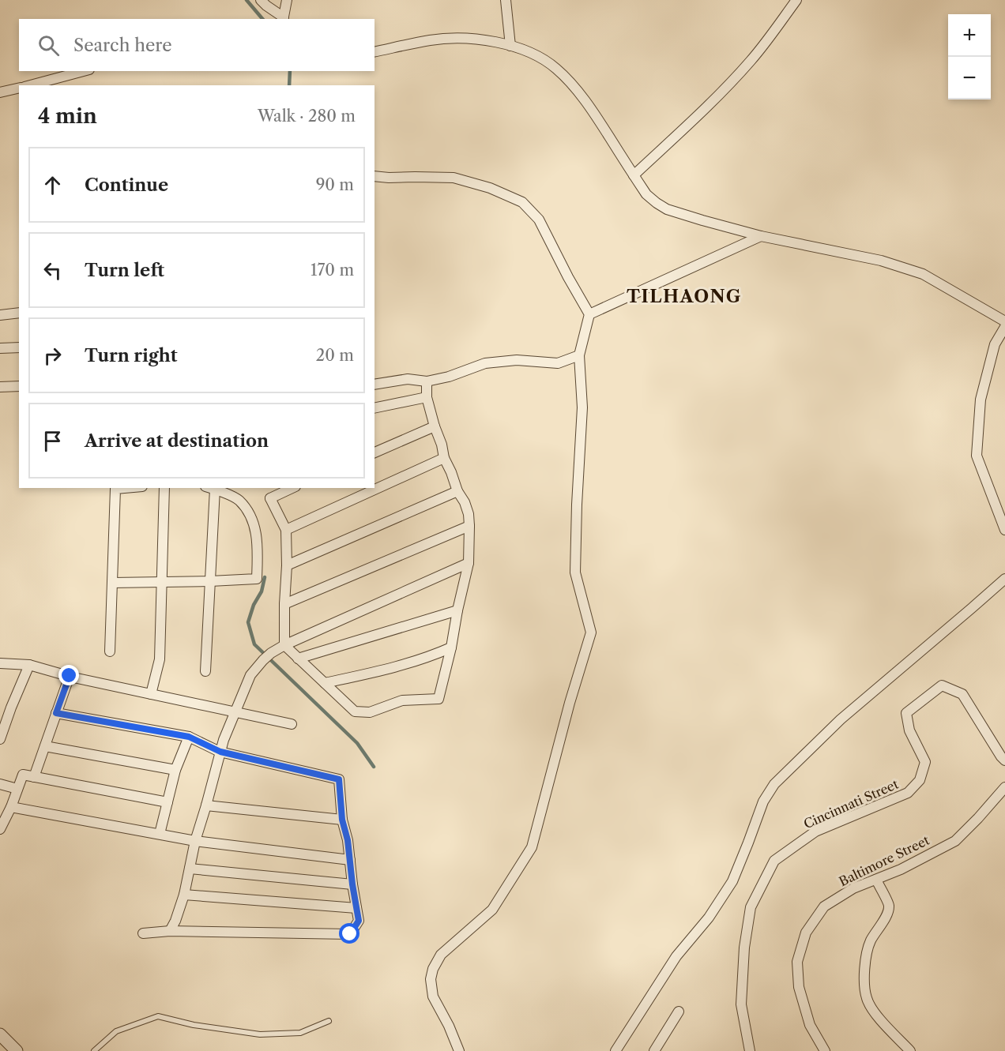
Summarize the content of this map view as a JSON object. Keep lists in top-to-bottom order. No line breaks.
{"streets":{"street":["Cincinnati Street","Baltimore Street"]},"districts":["TILHAONG"],"page":{"map_buttons":["+","−"],"search":"Search here","heading":["4 min","Walk · 280 m"],"list":[["Continue","90 m"],["Turn left","170 m"],["Turn right","20 m"],"Arrive at destination"]}}
